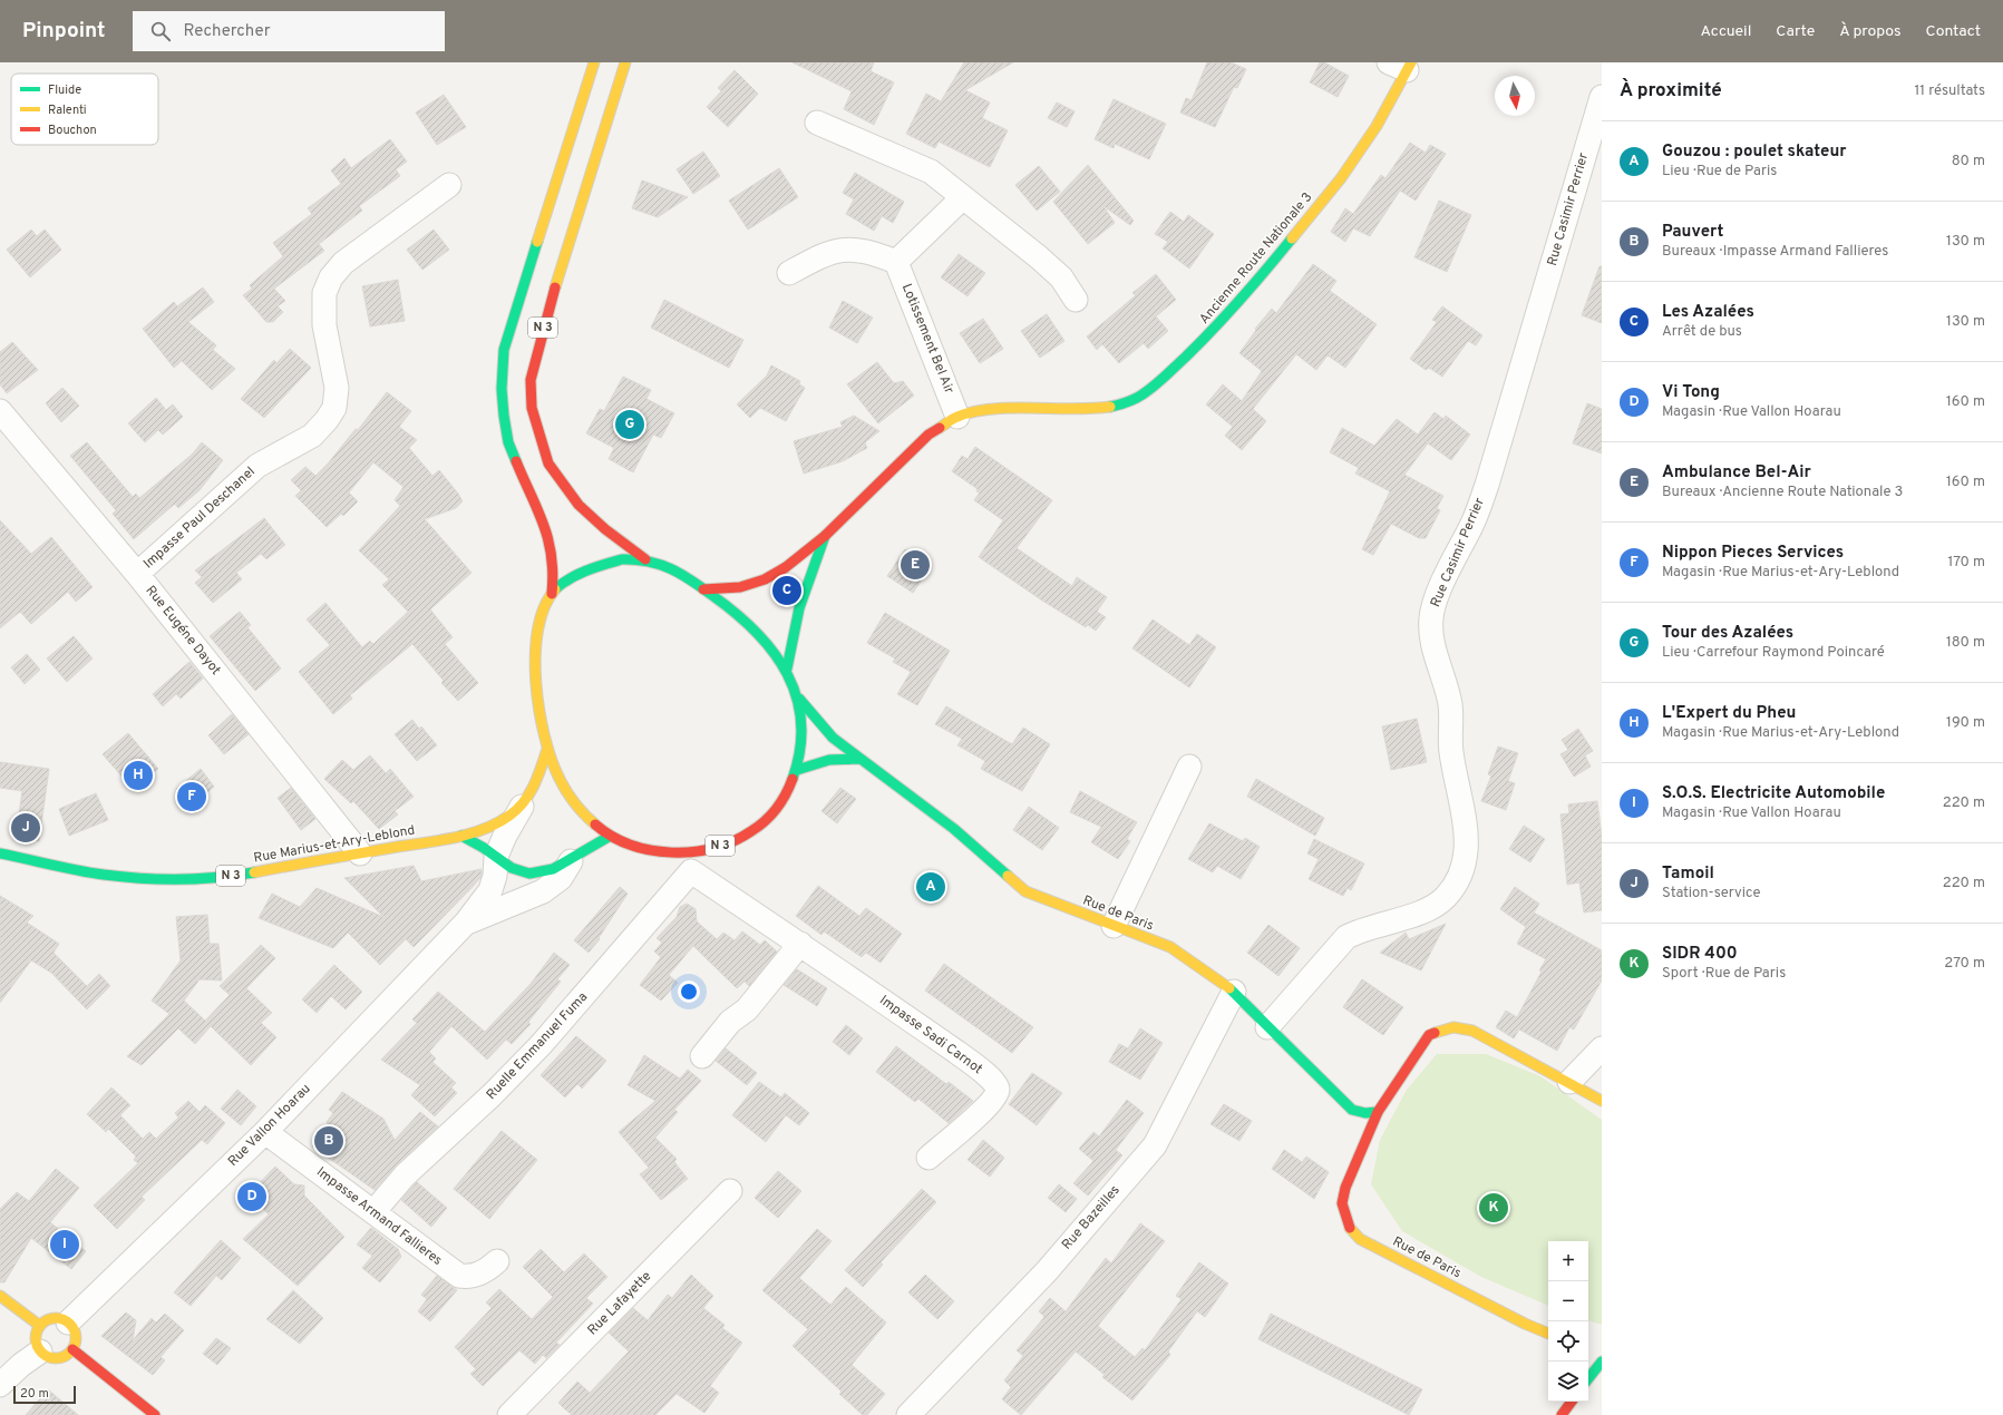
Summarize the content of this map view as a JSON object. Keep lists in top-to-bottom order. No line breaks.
{"streets":{"main road":["Ancienne Route Nationale 3","N 3","Rue Marius-et-Ary-Leblond","Rue de Paris"],"street":["Rue Casimir Perrier","Lotissement Bel Air","Impasse Paul Deschanel","Rue Eugéne Dayot","Impasse Sadi Carnot","Ruelle Emmanuel Fuma","Rue Vallon Hoarau","Impasse Armand Fallieres","Rue Bazeilles","Rue Lafayette"]},"crossings":[["Rue Casimir Perrier","Rue de Paris"],["Ancienne Route Nationale 3","N 3"],["Ancienne Route Nationale 3","Lotissement Bel Air"],["N 3","Rue Marius-et-Ary-Leblond"],["N 3","Rue de Paris"],["N 3","Impasse Sadi Carnot"],["N 3","Ruelle Emmanuel Fuma"],["Impasse Paul Deschanel","Rue Eugéne Dayot"],["Rue Eugéne Dayot","Rue Marius-et-Ary-Leblond"],["Rue Marius-et-Ary-Leblond","Rue Vallon Hoarau"],["Rue de Paris","Rue Bazeilles"],["Impasse Sadi Carnot","Ruelle Emmanuel Fuma"],["Ruelle Emmanuel Fuma","Impasse Armand Fallieres"],["Rue Vallon Hoarau","Impasse Armand Fallieres"]],"legend":["Fluide","Ralenti","Bouchon"],"scale_bar":"20 m","north":"bottom","page":{"header":"Pinpoint","search":"Rechercher","nav":["Accueil","Carte","À propos","Contact"],"heading":["À proximité","11 résultats"],"list":[{"mark":"A","name":"Gouzou : poulet skateur","note":"Lieu · Rue de Paris","value":"80 m"},{"mark":"B","name":"Pauvert","note":"Bureaux · Impasse Armand Fallieres","value":"130 m"},{"mark":"C","name":"Les Azalées","note":"Arrêt de bus","value":"130 m"},{"mark":"D","name":"Vi Tong","note":"Magasin · Rue Vallon Hoarau","value":"160 m"},{"mark":"E","name":"Ambulance Bel-Air","note":"Bureaux · Ancienne Route Nationale 3","value":"160 m"},{"mark":"F","name":"Nippon Pieces Services","note":"Magasin · Rue Marius-et-Ary-Leblond","value":"170 m"},{"mark":"G","name":"Tour des Azalées","note":"Lieu · Carrefour Raymond Poincaré","value":"180 m"},{"mark":"H","name":"L'Expert du Pheu","note":"Magasin · Rue Marius-et-Ary-Leblond","value":"190 m"},{"mark":"I","name":"S.O.S. Electricite Automobile","note":"Magasin · Rue Vallon Hoarau","value":"220 m"},{"mark":"J","name":"Tamoil","note":"Station-service","value":"220 m"},{"mark":"K","name":"SIDR 400","note":"Sport · Rue de Paris","value":"270 m"}],"pins":["G","E","C","H","F","J","A","B","D","K","I"],"map_buttons":["+","−"],"scale":"20 m"}}
